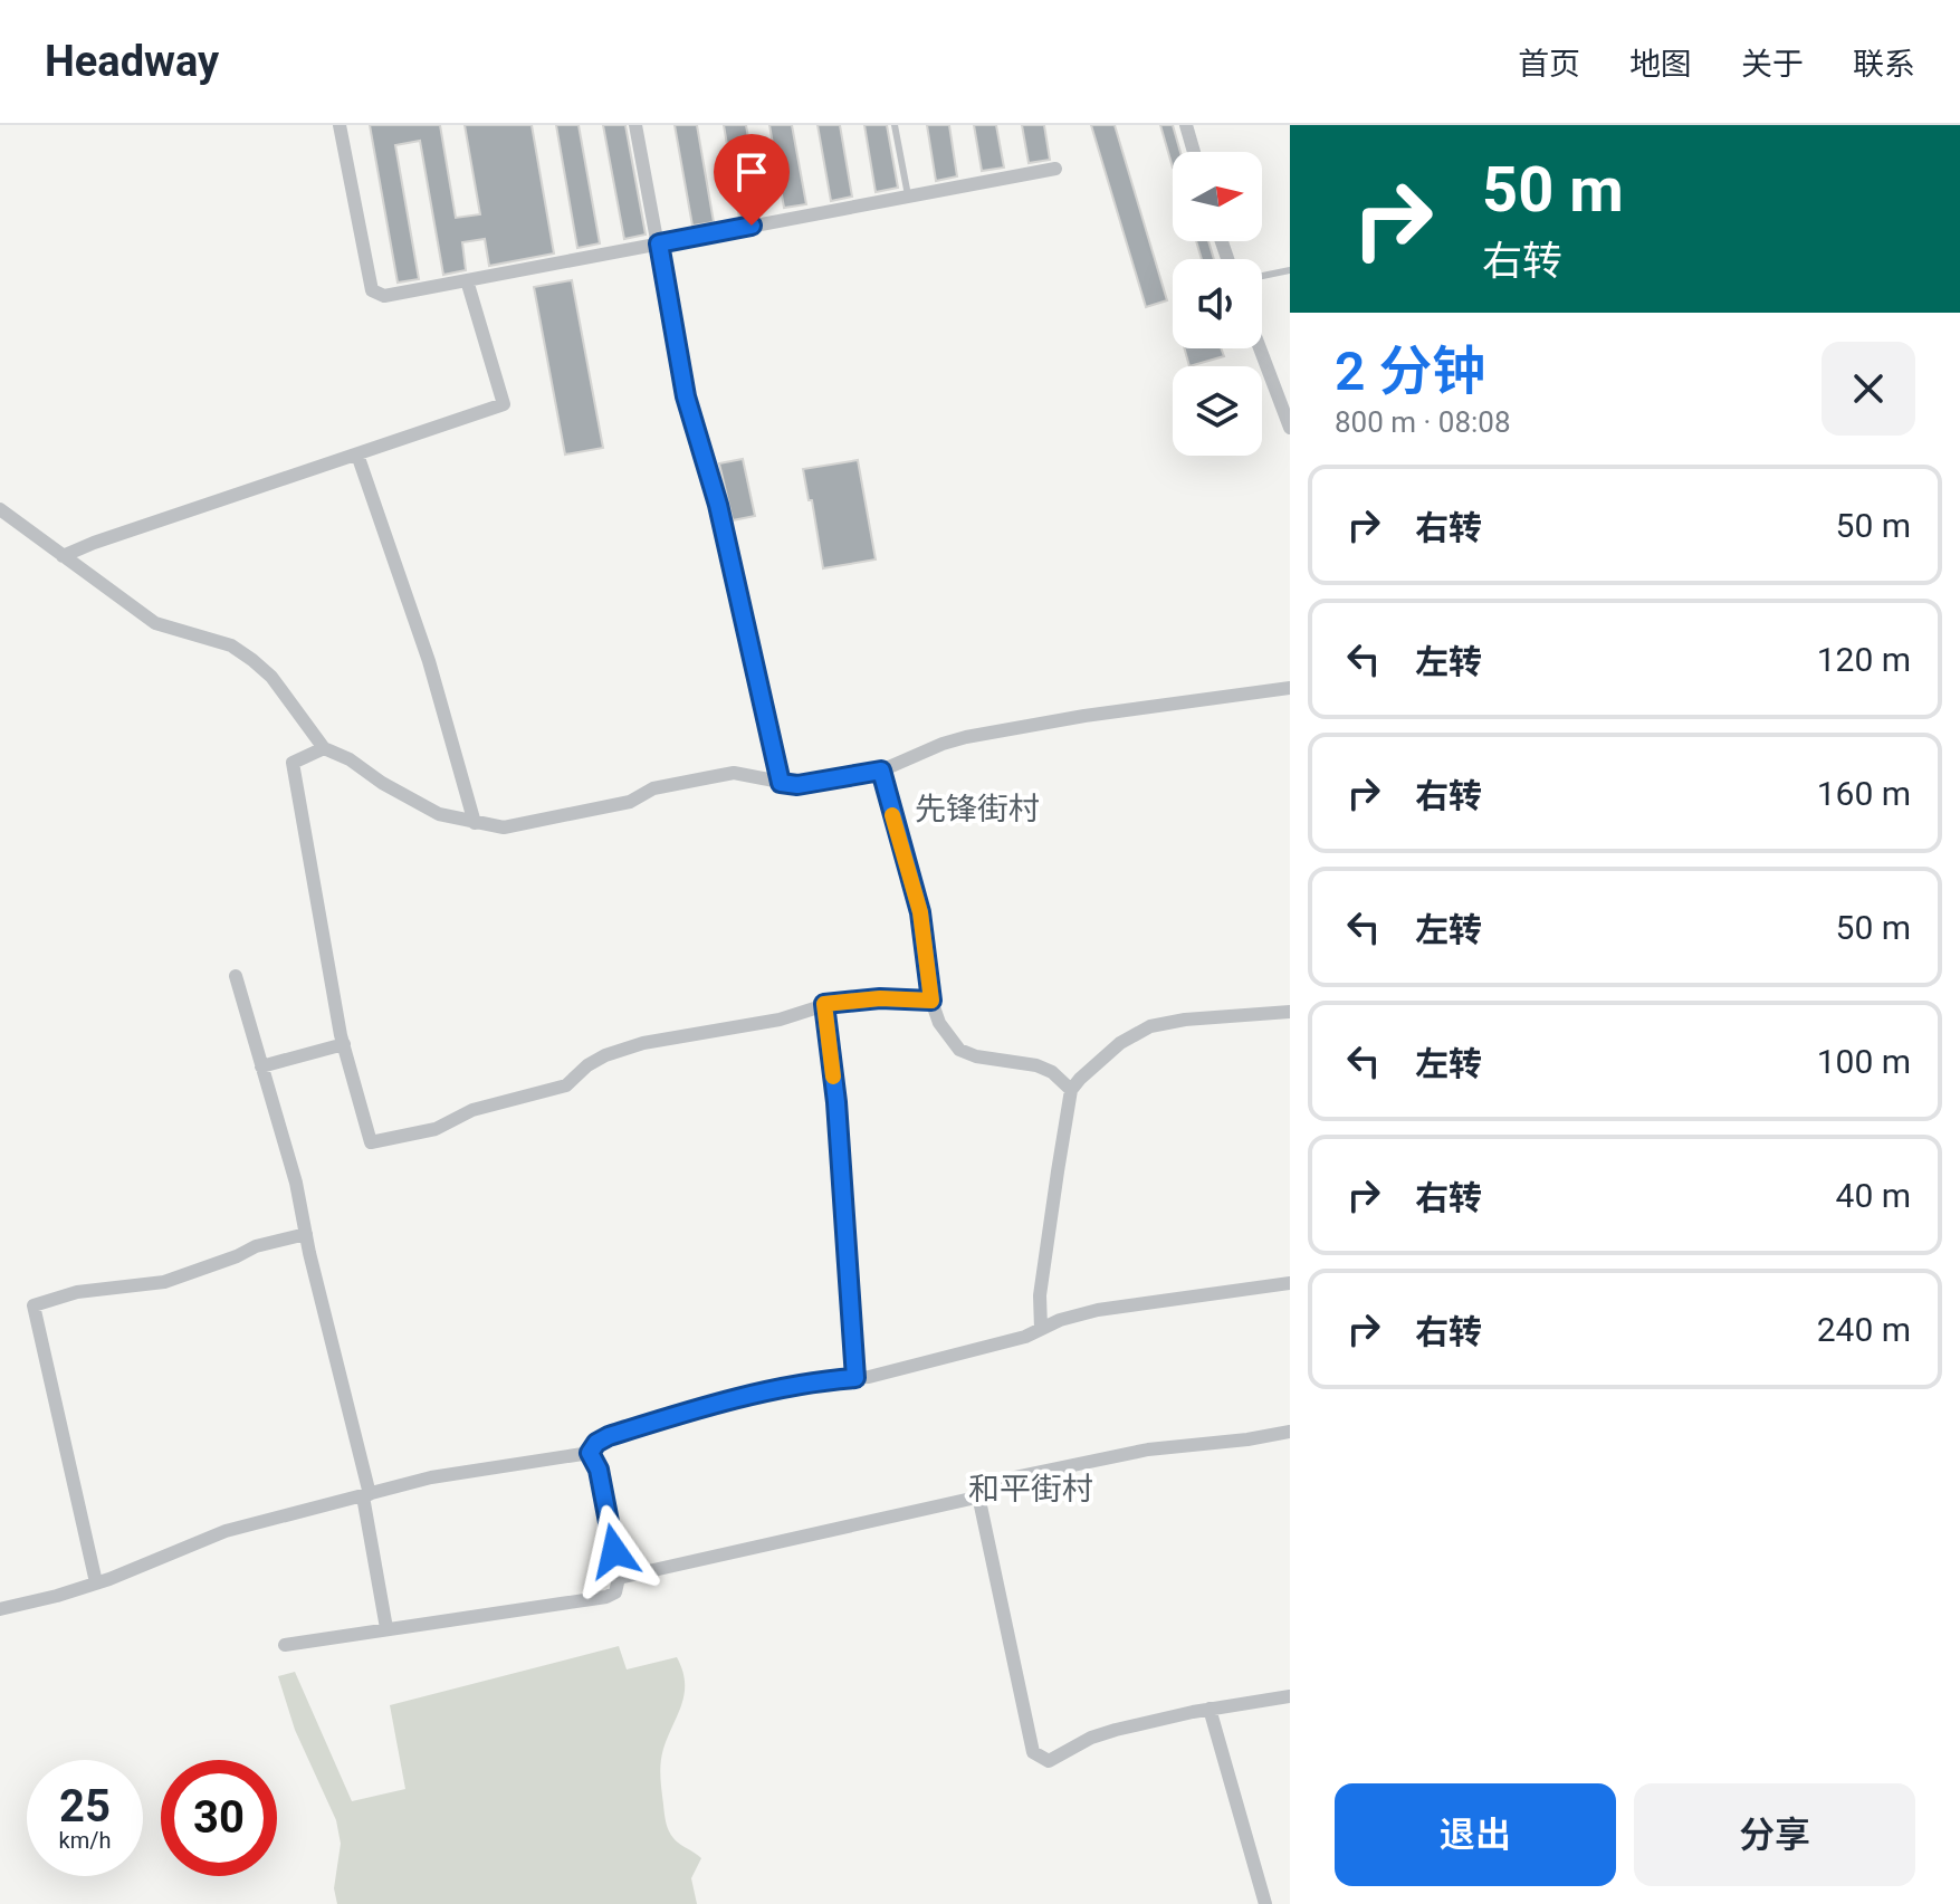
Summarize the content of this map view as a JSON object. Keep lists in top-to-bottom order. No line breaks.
{"districts":["先锋街村","和平街村"],"north":"right","page":{"header":"Headway","nav":["首页","地图","关于","联系"],"turn":["50 m","右转"],"heading":["2 分钟","800 m · 08:08"],"list":[{"name":"右转","value":"50 m"},{"name":"左转","value":"120 m"},{"name":"右转","value":"160 m"},{"name":"左转","value":"50 m"},{"name":"左转","value":"100 m"},{"name":"右转","value":"40 m"},{"name":"右转","value":"240 m"}],"speed":"25 km/h","limit":"30","buttons":["退出","分享"]}}
